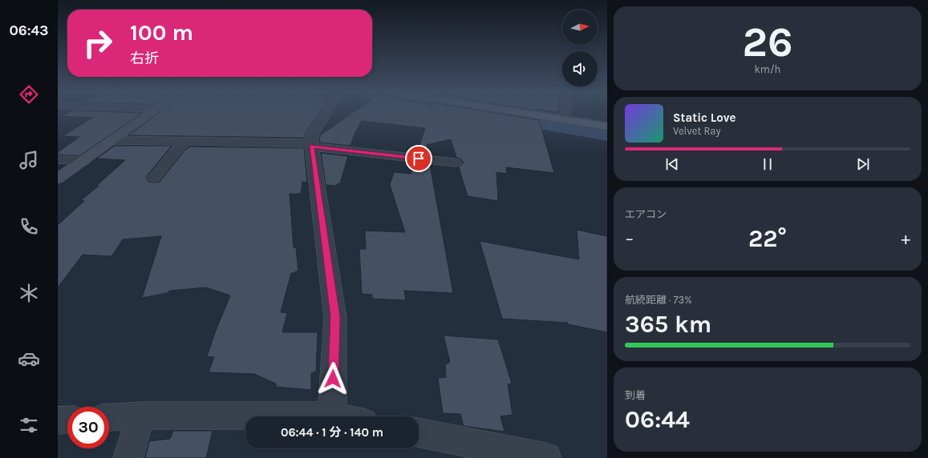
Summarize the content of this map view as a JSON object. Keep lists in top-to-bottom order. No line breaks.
{"north":"right","page":{"tabs":"06:43","tile":[["26","km/h"],"エアコン",["航続距離 · 73%","365 km"],["到着","06:44"]],"turn":["100 m","右折"],"song":["Static Love","Velvet Ray"],"heat":["−","22°","+"],"limit":"30","trip":"06:44 · 1 分 · 140 m"}}
